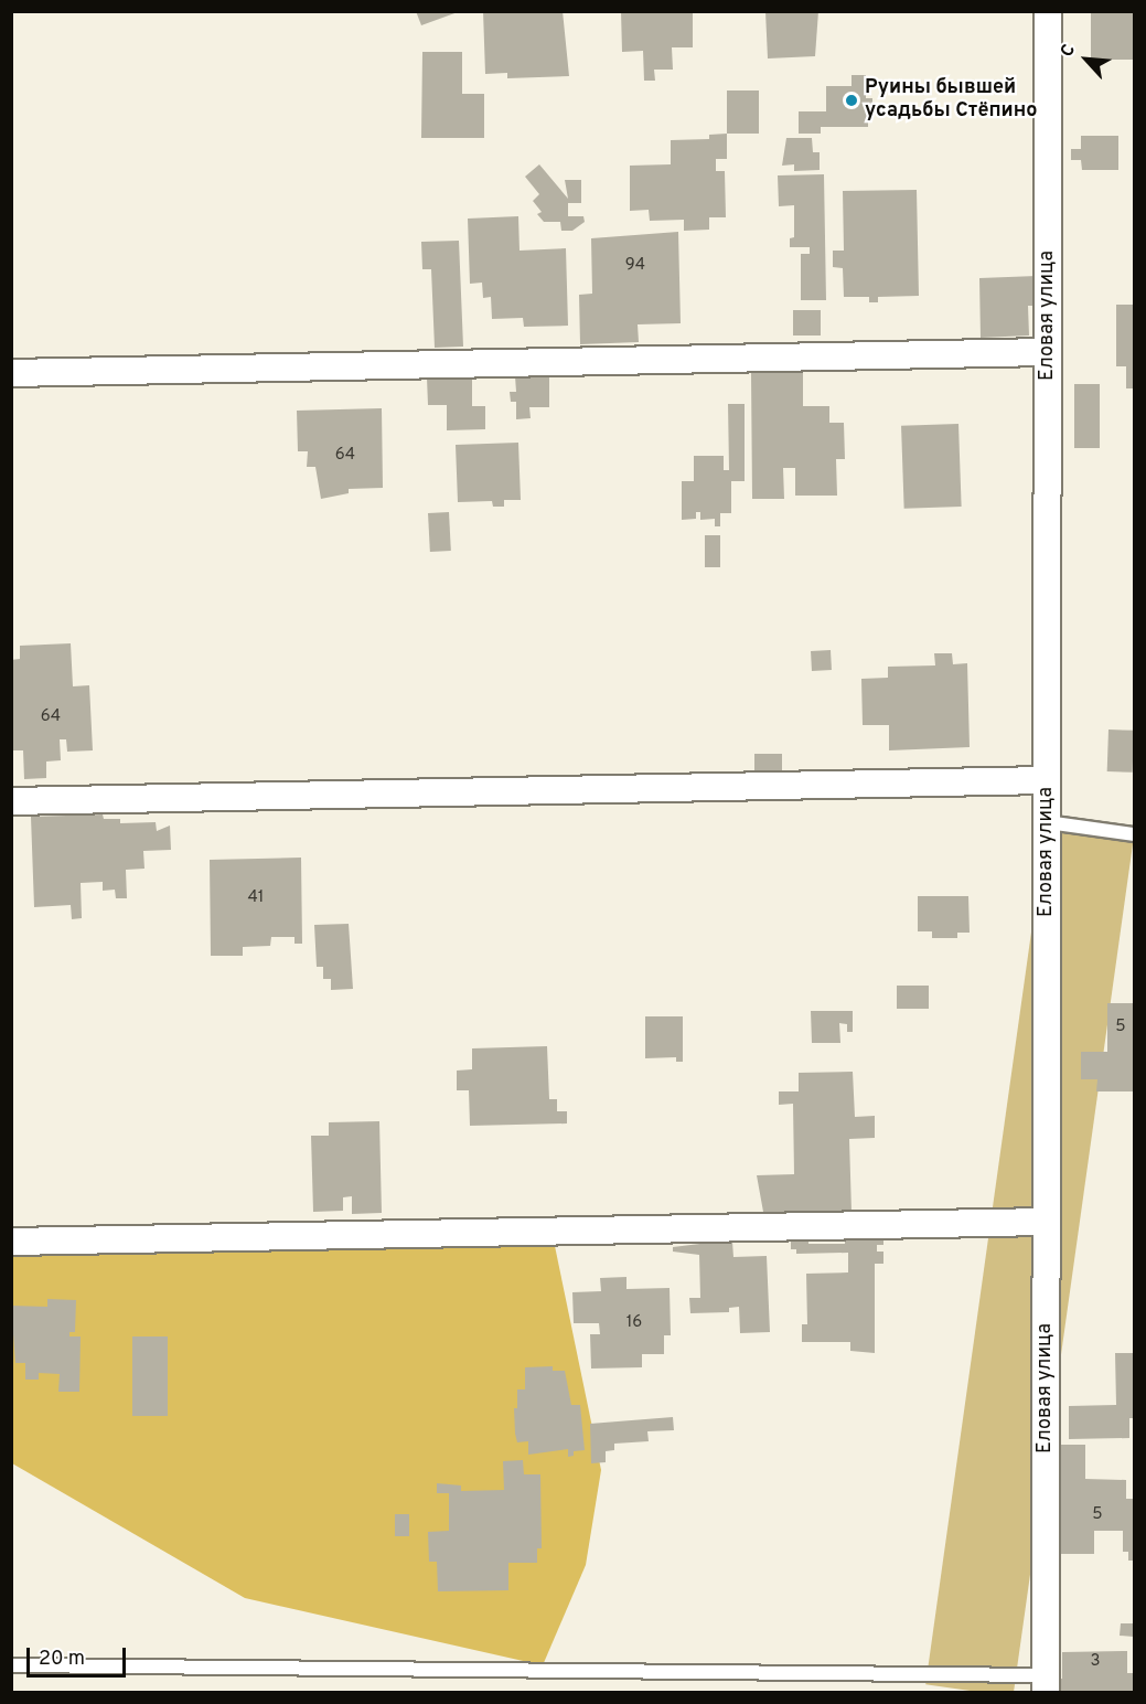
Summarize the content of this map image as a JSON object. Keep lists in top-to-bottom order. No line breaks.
{"streets":{"street":["Еловая улица"]},"places":["Руины бывшей усадьбы Стёпино"],"house_numbers":["94","64","64","41","5","16","5","3"],"scale_bar":"20 m","north":"top left"}
